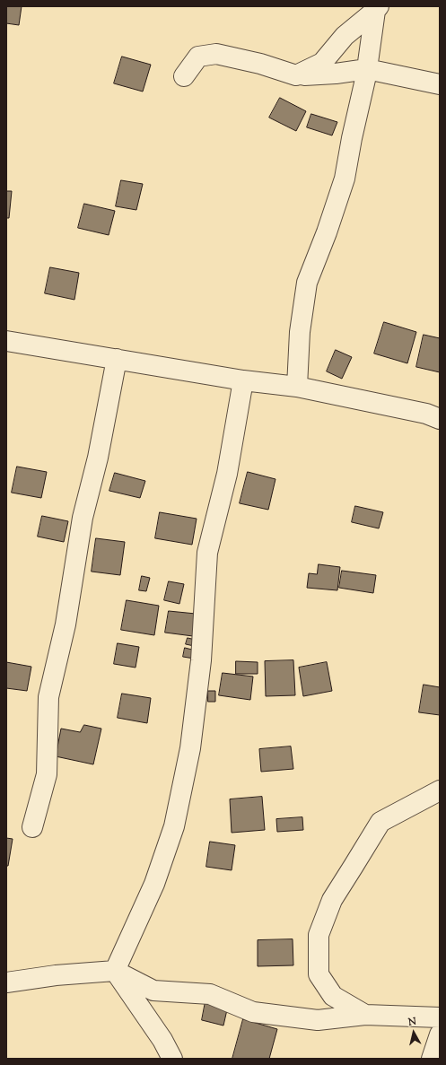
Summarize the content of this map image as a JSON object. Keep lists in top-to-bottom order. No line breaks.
{"north":"top"}
